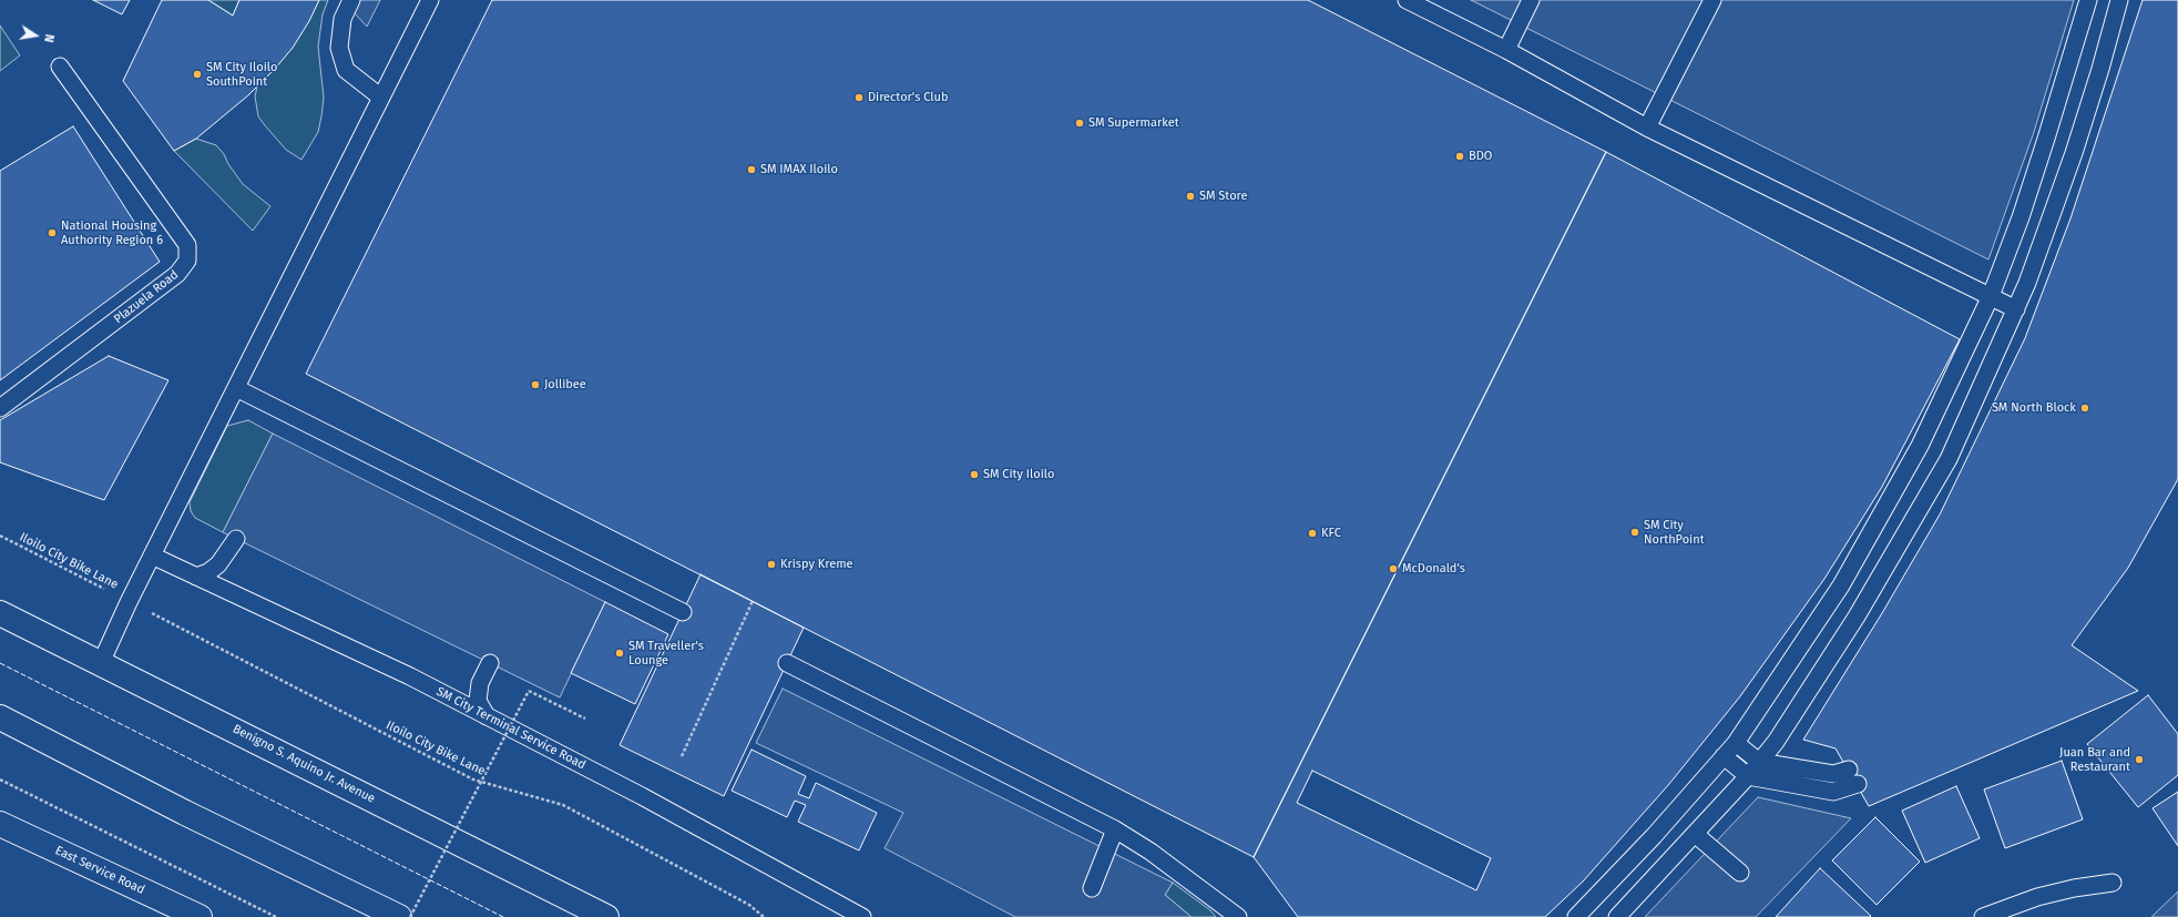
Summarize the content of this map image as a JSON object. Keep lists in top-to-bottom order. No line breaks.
{"streets":{"main road":["Benigno S. Aquino Jr. Avenue","East Service Road"],"lane":["Plazuela Road","SM City Terminal Service Road"],"path":["Iloilo City Bike Lane"]},"places":["SM City Iloilo SouthPoint","Director's Club","SM Supermarket","BDO","SM IMAX Iloilo","SM Store","National Housing Authority Region 6","Jollibee","SM North Block","SM City Iloilo","SM City NorthPoint","KFC","Krispy Kreme","McDonald's","SM Traveller's Lounge","Juan Bar and Restaurant"],"north":"right"}
